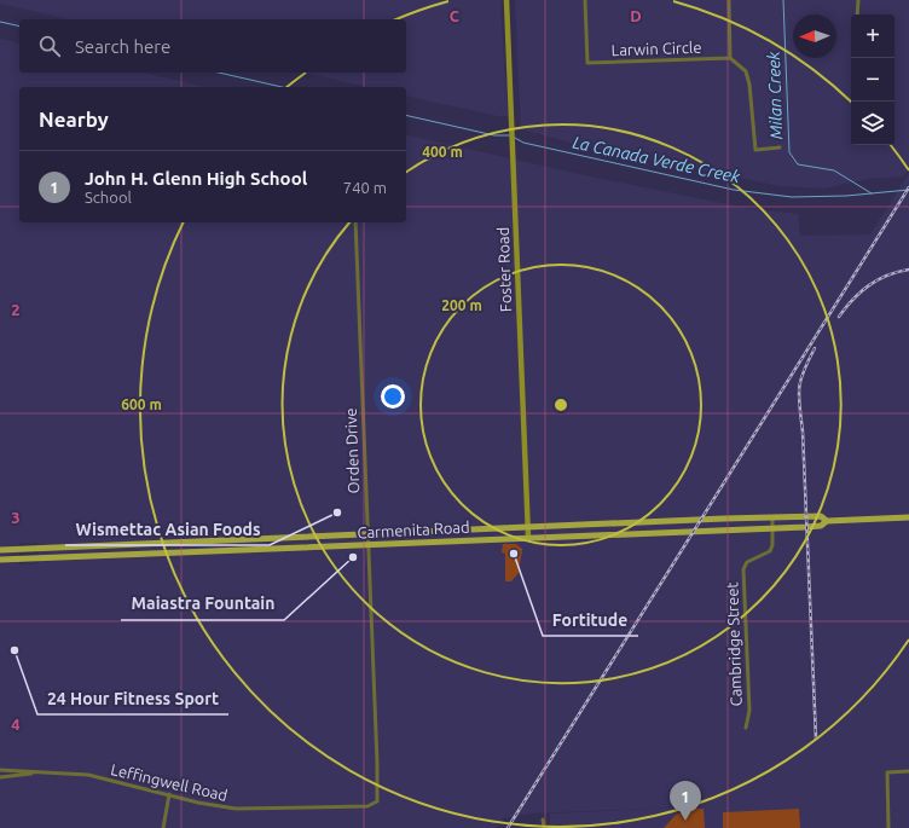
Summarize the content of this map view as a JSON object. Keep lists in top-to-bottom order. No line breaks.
{"streets":{"main road":["Carmenita Road"],"street":["Larwin Circle","Foster Road","Orden Drive","Cambridge Street","Leffingwell Road"]},"crossings":[["Foster Road","Carmenita Road"],["Orden Drive","Carmenita Road"],["Orden Drive","Leffingwell Road"],["Carmenita Road","Cambridge Street"]],"water":["Milan Creek","La Canada Verde Creek"],"places":["Wismettac Asian Foods","Fortitude","Maiastra Fountain","24 Hour Fitness Sport"],"north":"left","page":{"map_buttons":["+","−"],"search":"Search here","heading":"Nearby","list":[{"mark":"1","name":"John H. Glenn High School","note":"School","value":"740 m"}],"pins":"1"},"grid":{"columns":["C","D"],"rows":["2","3","4"]},"rings":["400 m","200 m","600 m"]}
